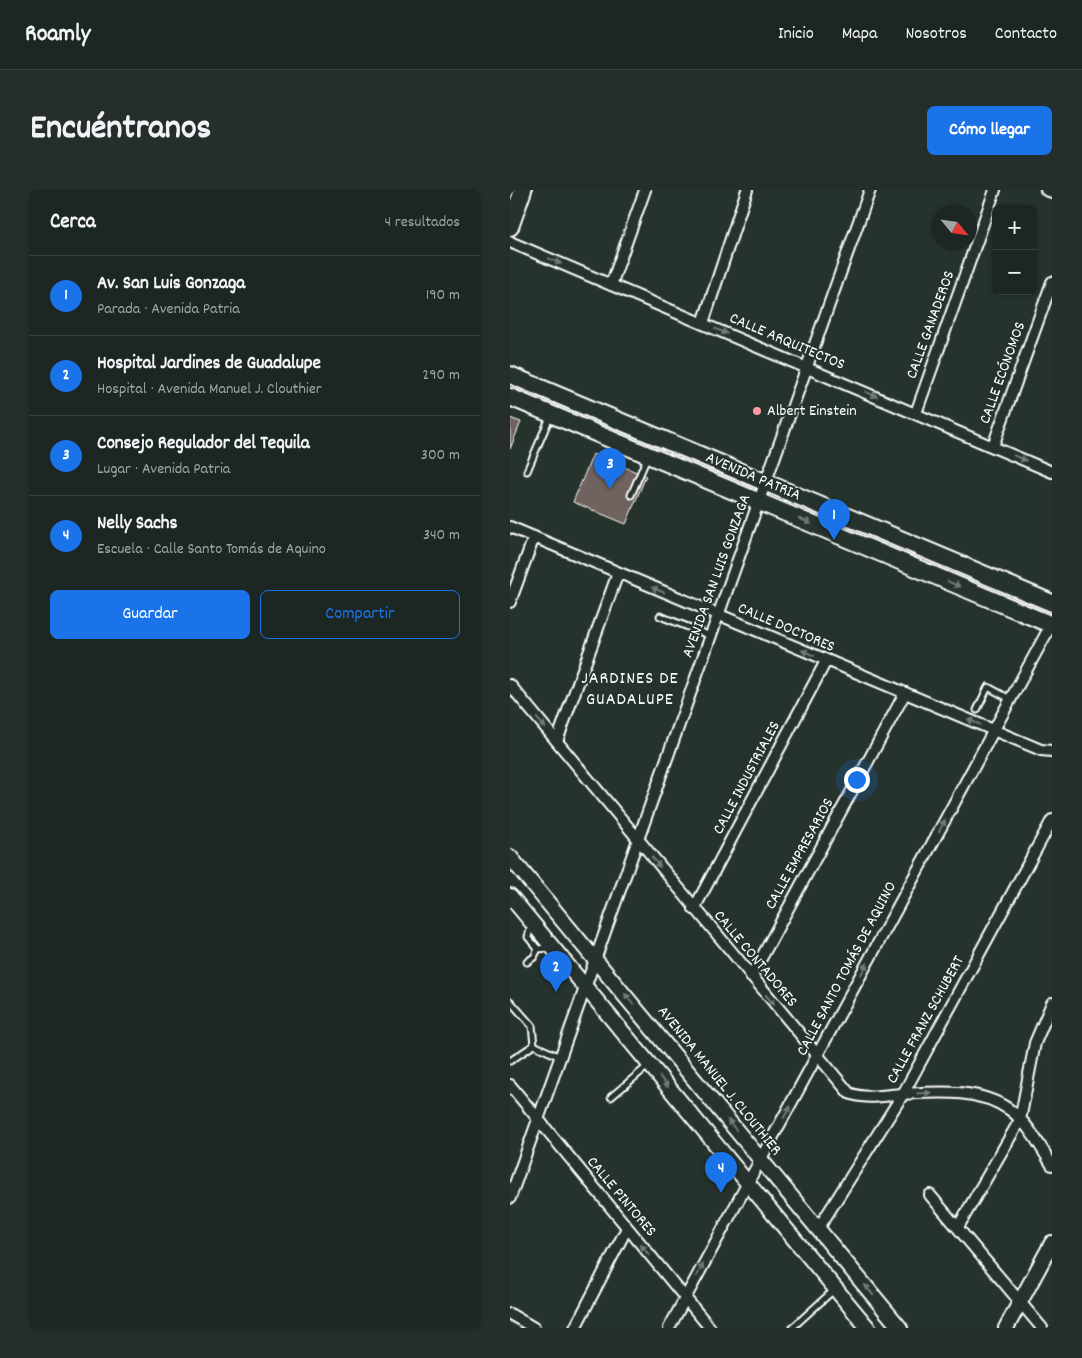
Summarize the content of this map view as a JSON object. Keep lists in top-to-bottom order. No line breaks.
{"streets":{"main road":["AVENIDA PATRIA","AVENIDA MANUEL J. CLOUTHIER"],"street":["CALLE GANADEROS","CALLE ARQUITECTOS","CALLE ECÓNOMOS","AVENIDA SAN LUIS GONZAGA","CALLE DOCTORES","CALLE INDUSTRIALES","CALLE EMPRESARIOS","CALLE CONTADORES","CALLE SANTO TOMÁS DE AQUINO","CALLE FRANZ SCHUBERT","CALLE PINTORES"]},"crossings":[["CALLE GANADEROS","CALLE ARQUITECTOS"],["CALLE ARQUITECTOS","CALLE ECÓNOMOS"],["CALLE ARQUITECTOS","AVENIDA SAN LUIS GONZAGA"],["AVENIDA PATRIA","AVENIDA SAN LUIS GONZAGA"],["AVENIDA PATRIA","CALLE SANTO TOMÁS DE AQUINO"],["AVENIDA SAN LUIS GONZAGA","CALLE DOCTORES"],["AVENIDA SAN LUIS GONZAGA","CALLE CONTADORES"],["AVENIDA SAN LUIS GONZAGA","AVENIDA MANUEL J. CLOUTHIER"],["AVENIDA SAN LUIS GONZAGA","CALLE PINTORES"],["CALLE DOCTORES","CALLE INDUSTRIALES"],["CALLE DOCTORES","CALLE EMPRESARIOS"],["CALLE DOCTORES","CALLE SANTO TOMÁS DE AQUINO"],["CALLE INDUSTRIALES","CALLE CONTADORES"],["CALLE EMPRESARIOS","CALLE CONTADORES"],["CALLE CONTADORES","CALLE SANTO TOMÁS DE AQUINO"],["CALLE CONTADORES","CALLE FRANZ SCHUBERT"],["CALLE SANTO TOMÁS DE AQUINO","AVENIDA MANUEL J. CLOUTHIER"],["CALLE SANTO TOMÁS DE AQUINO","CALLE PINTORES"],["CALLE FRANZ SCHUBERT","AVENIDA MANUEL J. CLOUTHIER"]],"one_way":["CALLE ARQUITECTOS","CALLE DOCTORES","CALLE CONTADORES","CALLE SANTO TOMÁS DE AQUINO"],"districts":["JARDINES DE GUADALUPE"],"places":["Albert Einstein"],"north":"bottom right","page":{"header":"Roamly","nav":["Inicio","Mapa","Nosotros","Contacto"],"title":"Encuéntranos","buttons":["Cómo llegar",["Guardar","Compartir"]],"heading":["Cerca","4 resultados"],"map_buttons":["+","−"],"list":[{"mark":"1","name":"Av. San Luis Gonzaga","note":"Parada · Avenida Patria","value":"190 m"},{"mark":"2","name":"Hospital Jardines de Guadalupe","note":"Hospital · Avenida Manuel J. Clouthier","value":"290 m"},{"mark":"3","name":"Consejo Regulador del Tequila","note":"Lugar · Avenida Patria","value":"300 m"},{"mark":"4","name":"Nelly Sachs","note":"Escuela · Calle Santo Tomás de Aquino","value":"340 m"}],"pins":["3","1","2","4"]}}
